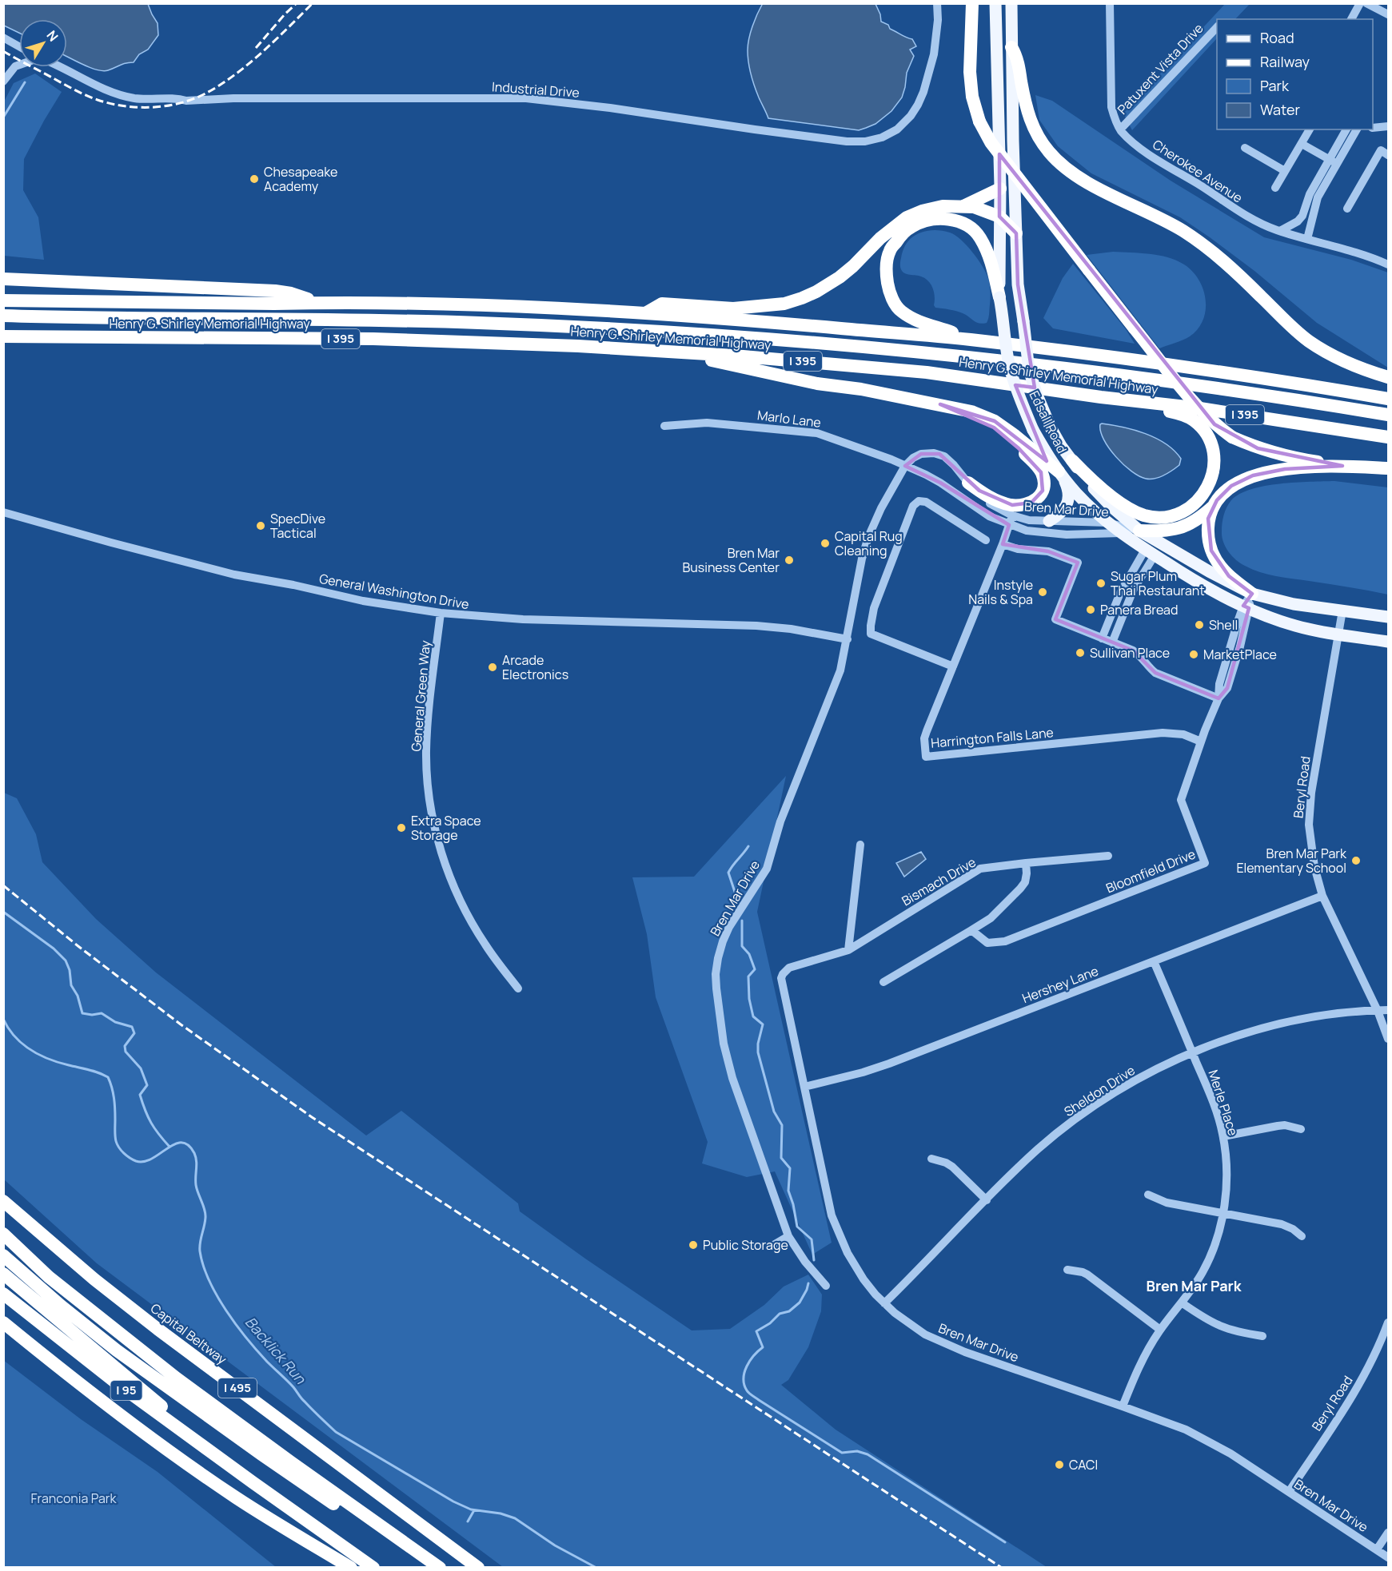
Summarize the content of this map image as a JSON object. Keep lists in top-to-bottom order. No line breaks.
{"streets":{"highway":["Henry G. Shirley Memorial Highway","I 395","Capital Beltway","I 495","I 95"],"main road":["Edsall Road"],"street":["Patuxent Vista Drive","Industrial Drive","Cherokee Avenue","Marlo Lane","Bren Mar Drive","General Washington Drive","General Green Way","Harrington Falls Lane","Beryl Road","Bloomfield Drive","Bismach Drive","Hershey Lane","Sheldon Drive","Merle Place"]},"crossings":[["Patuxent Vista Drive","Cherokee Avenue"],["Marlo Lane","Bren Mar Drive"],["Edsall Road","Bren Mar Drive"],["Edsall Road","Beryl Road"],["Edsall Road","Bloomfield Drive"],["Bren Mar Drive","General Washington Drive"],["Bren Mar Drive","Harrington Falls Lane"],["Bren Mar Drive","Beryl Road"],["Bren Mar Drive","Bismach Drive"],["Bren Mar Drive","Hershey Lane"],["Bren Mar Drive","Sheldon Drive"],["Bren Mar Drive","Merle Place"],["General Washington Drive","General Green Way"],["Harrington Falls Lane","Bloomfield Drive"],["Beryl Road","Hershey Lane"],["Beryl Road","Sheldon Drive"],["Hershey Lane","Merle Place"],["Sheldon Drive","Merle Place"]],"districts":["Bren Mar Park"],"water":["Backlick Run"],"parks":["Franconia Park"],"places":["Chesapeake Academy","SpecDive Tactical","Capital Rug Cleaning","Bren Mar Business Center","Sugar Plum Thai Restaurant","Instyle Nails & Spa","Panera Bread","Shell","Sullivan Place","MarketPlace","Arcade Electronics","Extra Space Storage","Bren Mar Park Elementary School","Public Storage","CACI"],"legend":["Road","Railway","Park","Water"],"north":"top right"}
